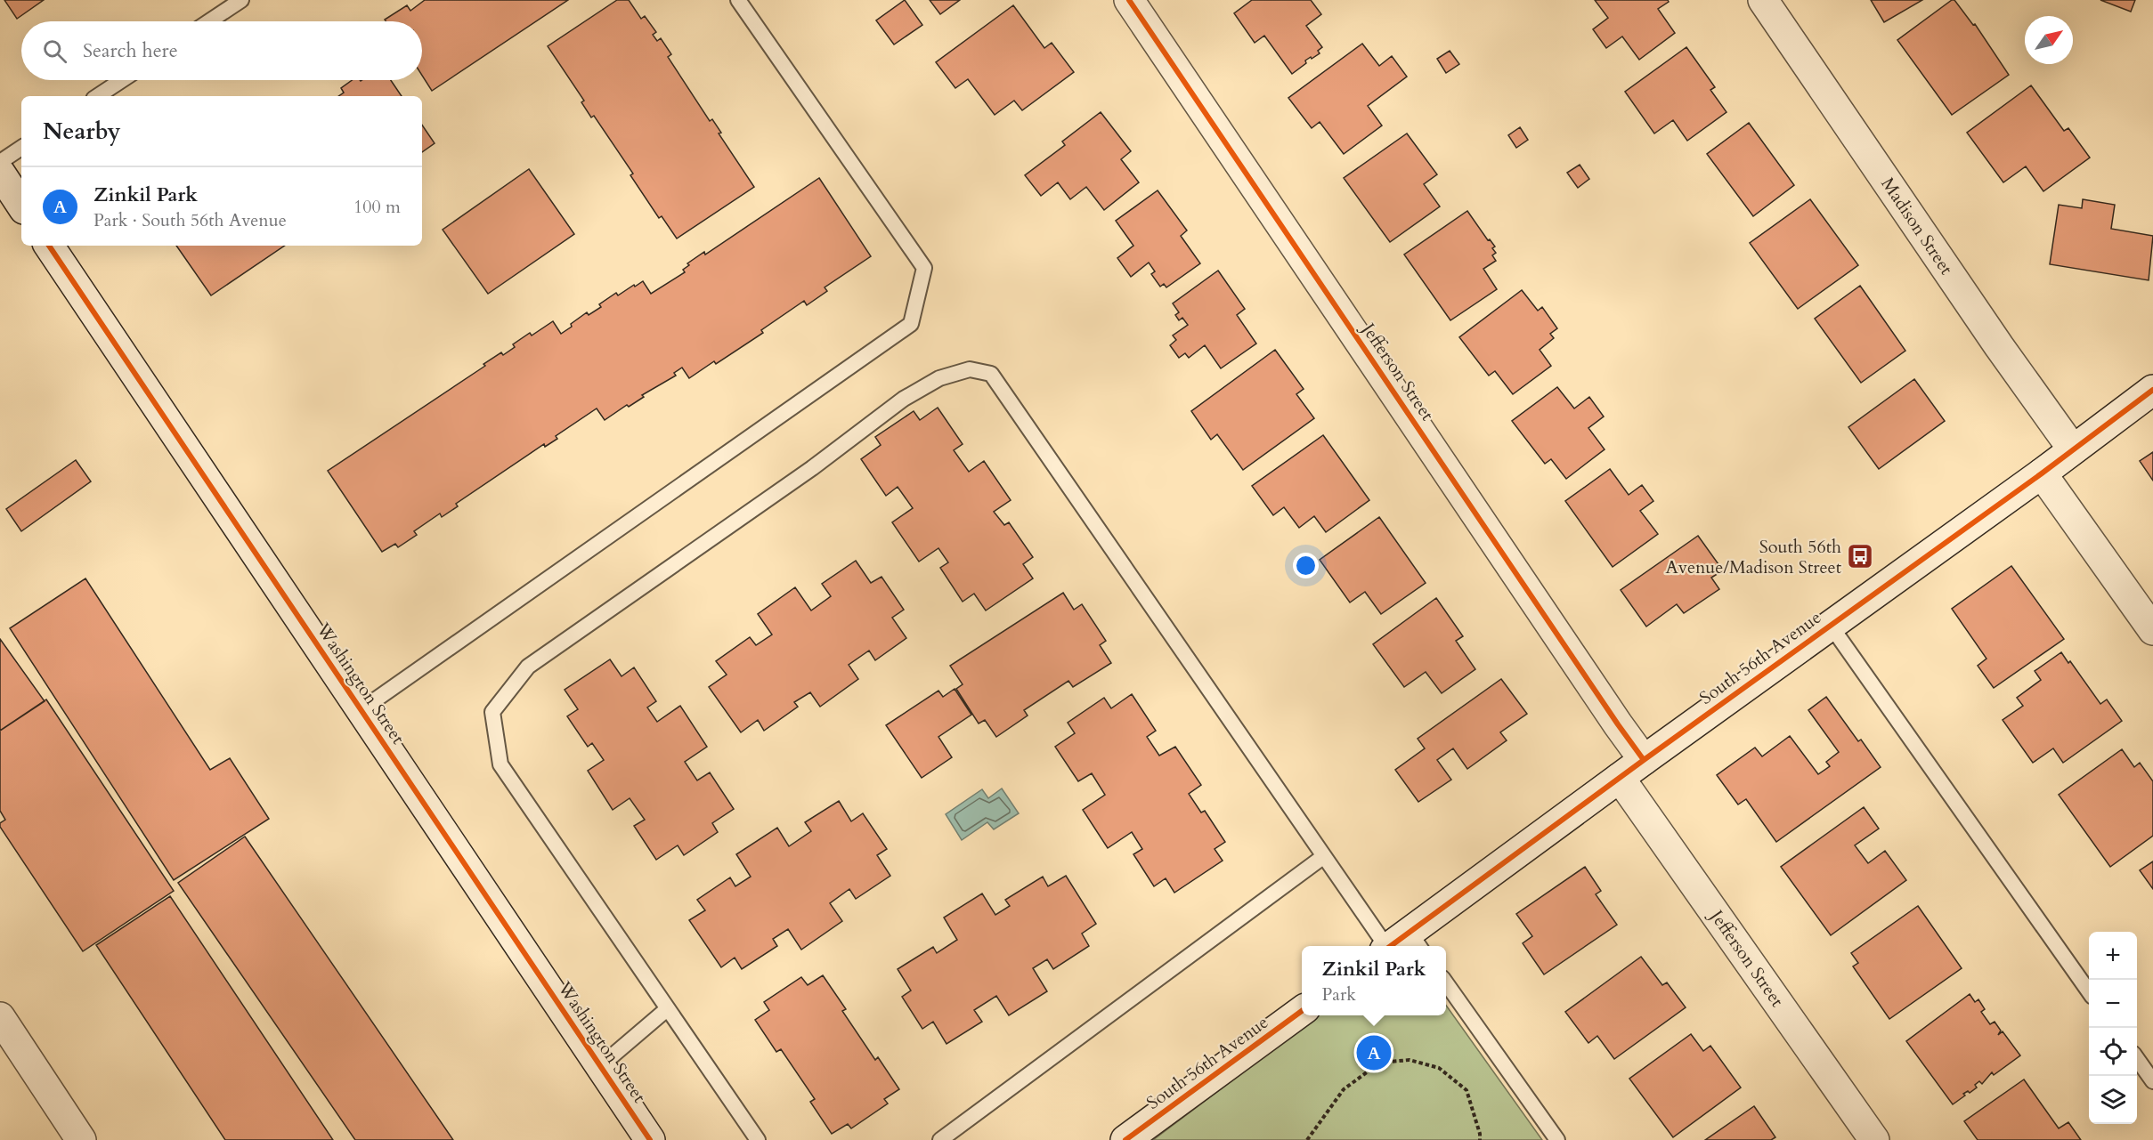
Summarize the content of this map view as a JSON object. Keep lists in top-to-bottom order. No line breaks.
{"streets":{"street":["Madison Street","Jefferson Street","South 56th Avenue","Washington Street"]},"crossings":[["Madison Street","South 56th Avenue"],["Jefferson Street","South 56th Avenue"]],"places":{"bus stop":["South 56th Avenue/Madison Street"]},"north":"top right","page":{"search":"Search here","heading":"Nearby","list":[{"mark":"A","name":"Zinkil Park","note":"Park · South 56th Avenue","value":"100 m"}],"map_buttons":["+","−"],"popup":["Zinkil Park","Park"],"pins":"A"}}
